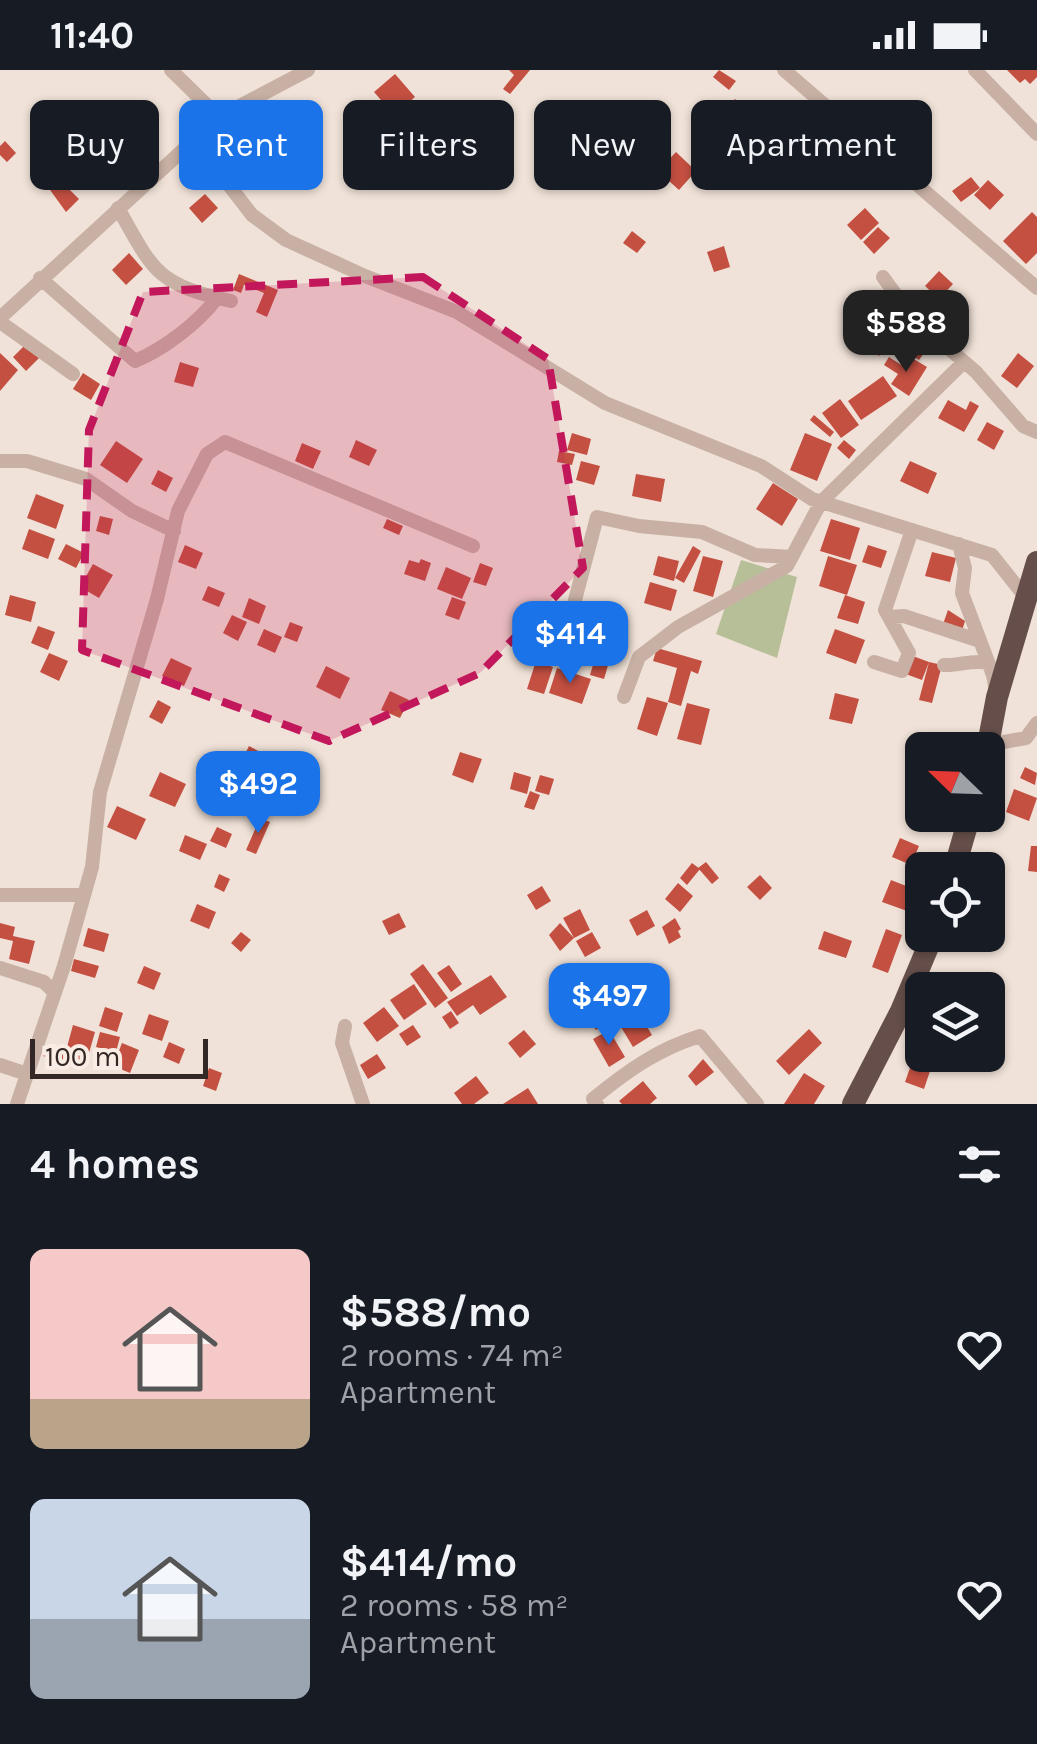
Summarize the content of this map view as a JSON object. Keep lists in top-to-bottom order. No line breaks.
{"scale_bar":"100 m","north":"top left","page":{"status":"11:40","chip":["Buy","Rent","Filters","New","Apartment"],"price":["$588","$414","$492","$497"],"scale":"100 m","heading":"4 homes","list":[{"name":"$588/mo","note":"2 rooms · 74 m² · Apartment"},{"name":"$414/mo","note":"2 rooms · 58 m² · Apartment"}]}}
